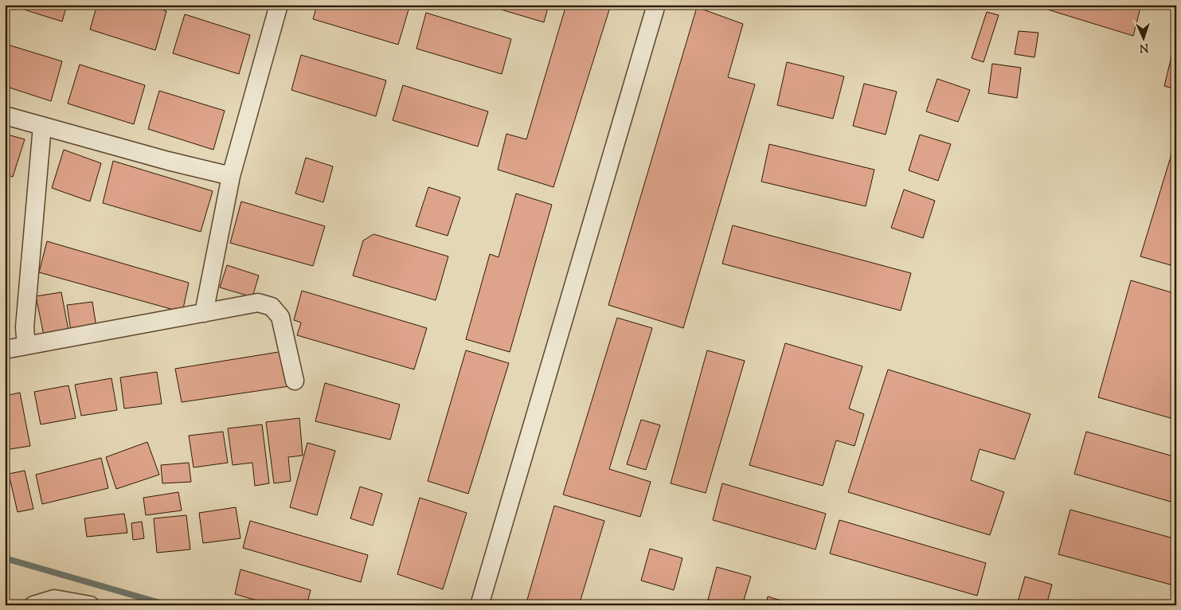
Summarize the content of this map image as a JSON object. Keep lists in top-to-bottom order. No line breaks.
{"north":"bottom"}
